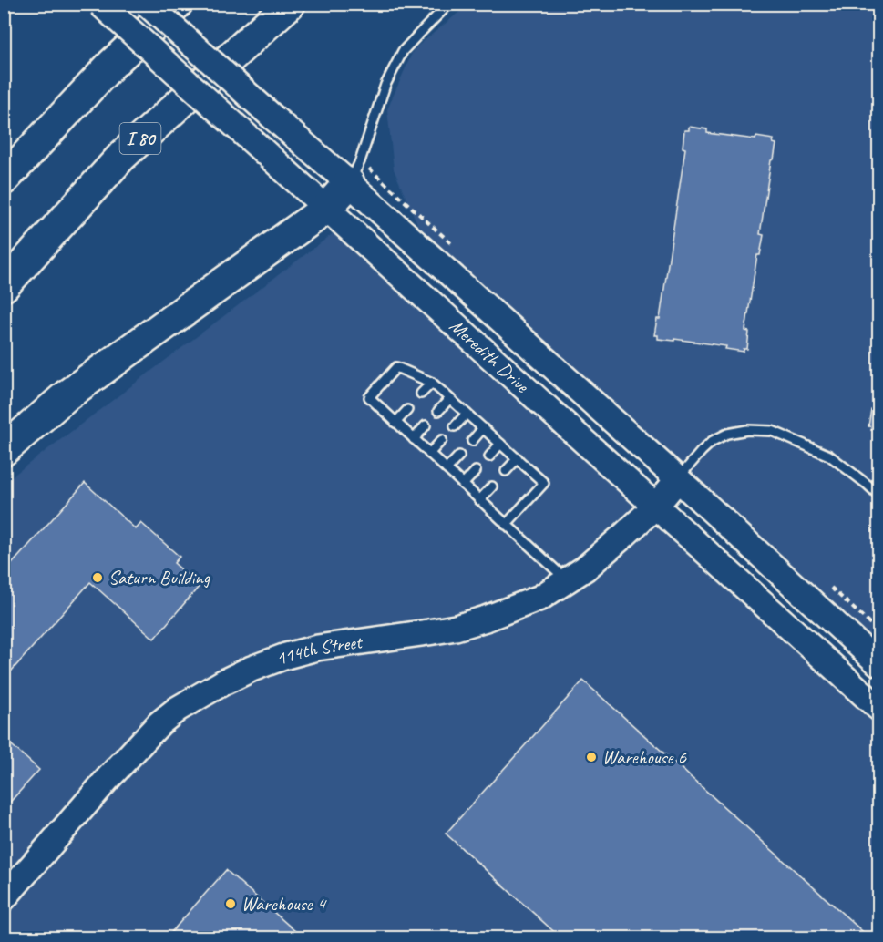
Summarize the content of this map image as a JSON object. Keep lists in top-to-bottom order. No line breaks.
{"streets":{"highway":["I 80"],"main road":["Meredith Drive","114th Street"]},"crossings":[["Meredith Drive","114th Street"]],"places":["Saturn Building","Warehouse 6","Warehouse 4"]}
